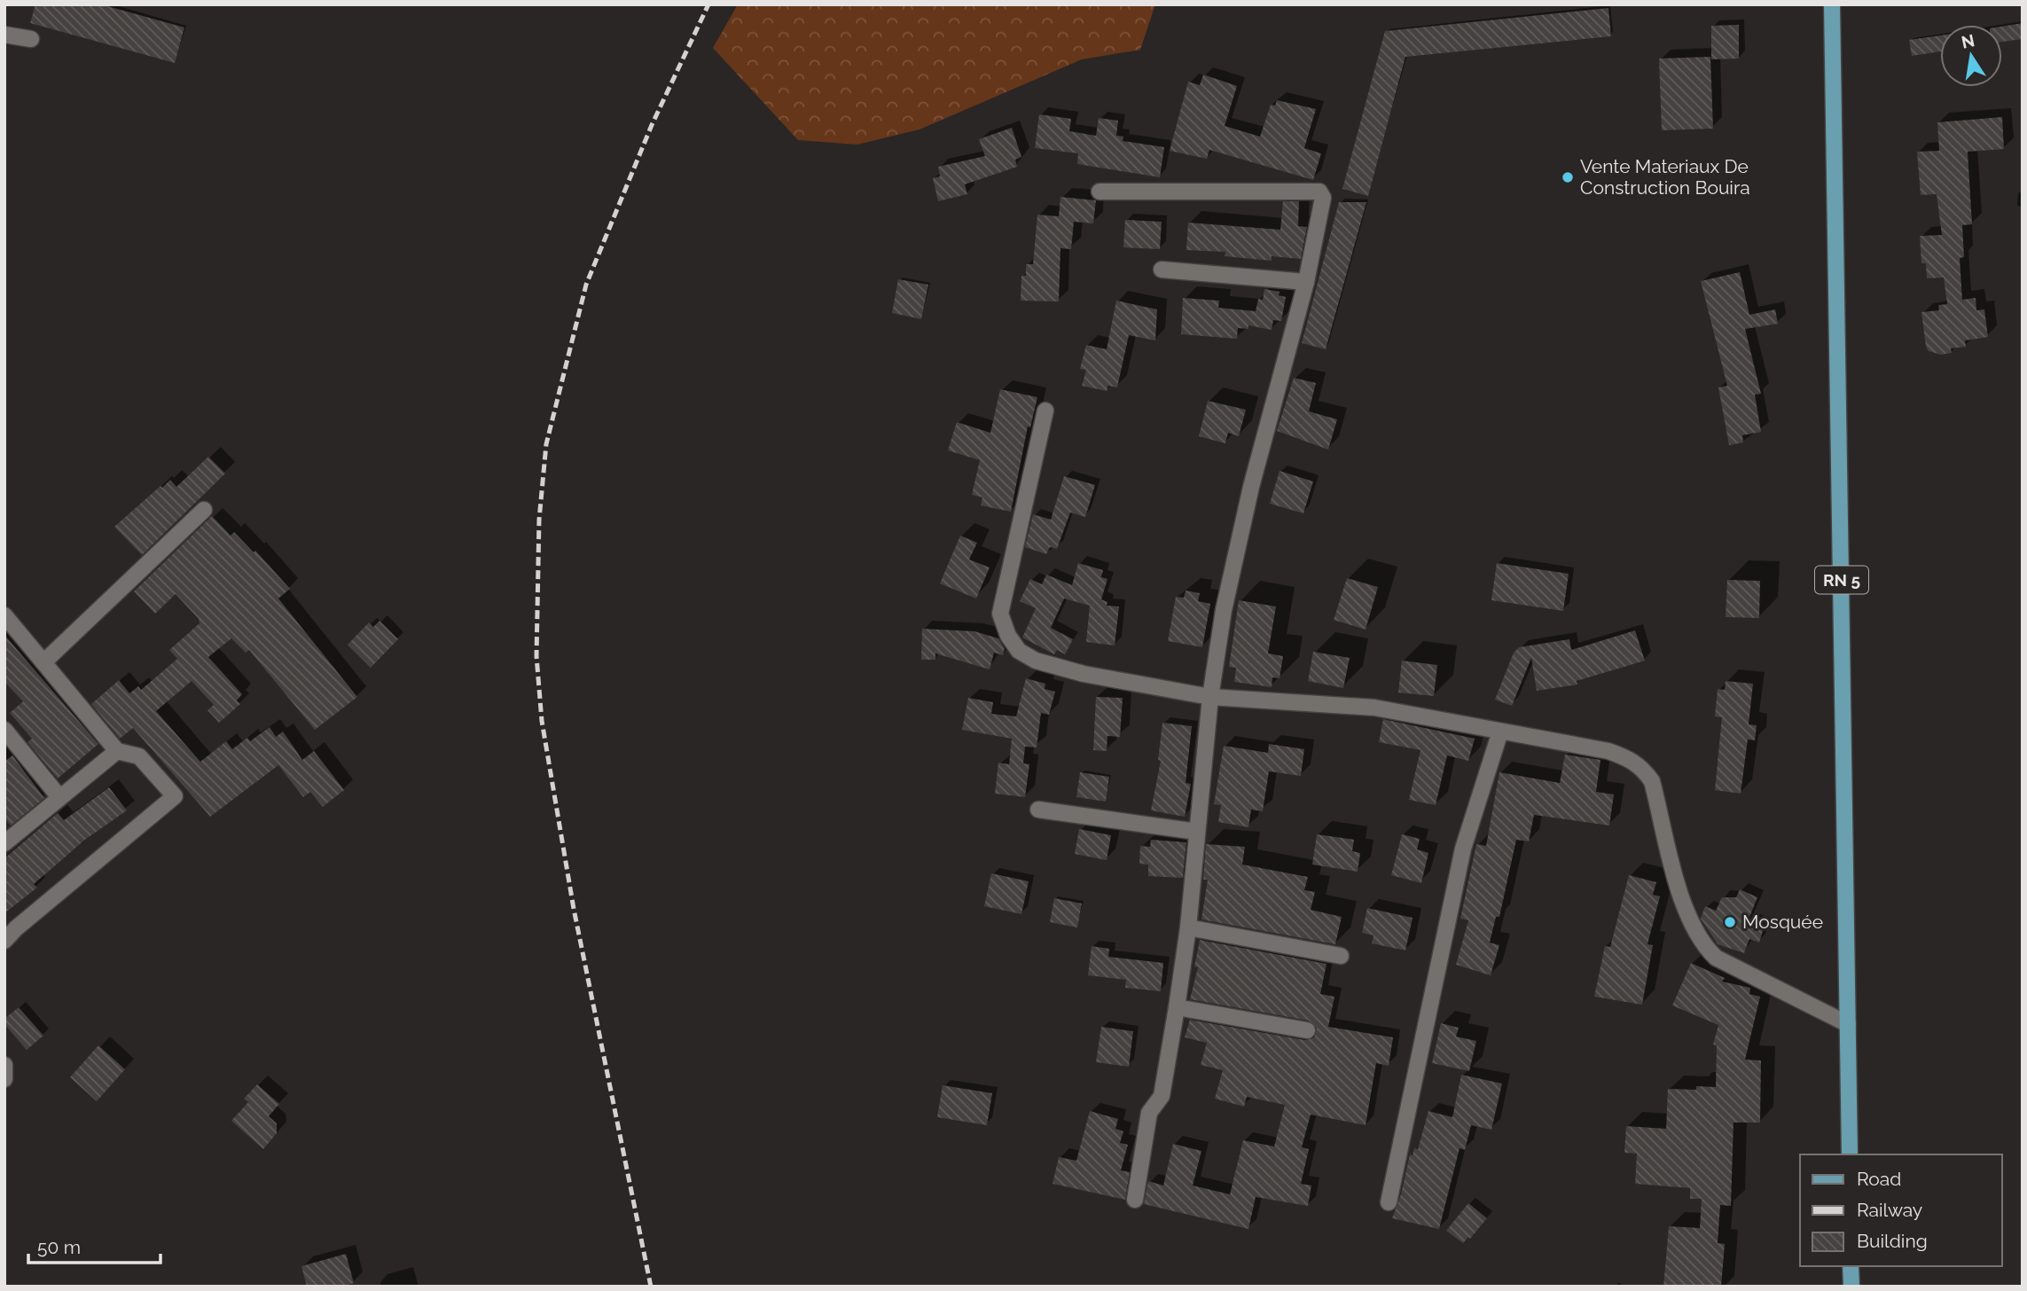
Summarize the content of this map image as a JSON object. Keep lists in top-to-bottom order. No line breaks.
{"streets":{"main road":["RN 5"]},"places":["Vente Materiaux De Construction Bouira","Mosquée"],"legend":["Road","Railway","Building"],"scale_bar":"50 m","north":"top"}
